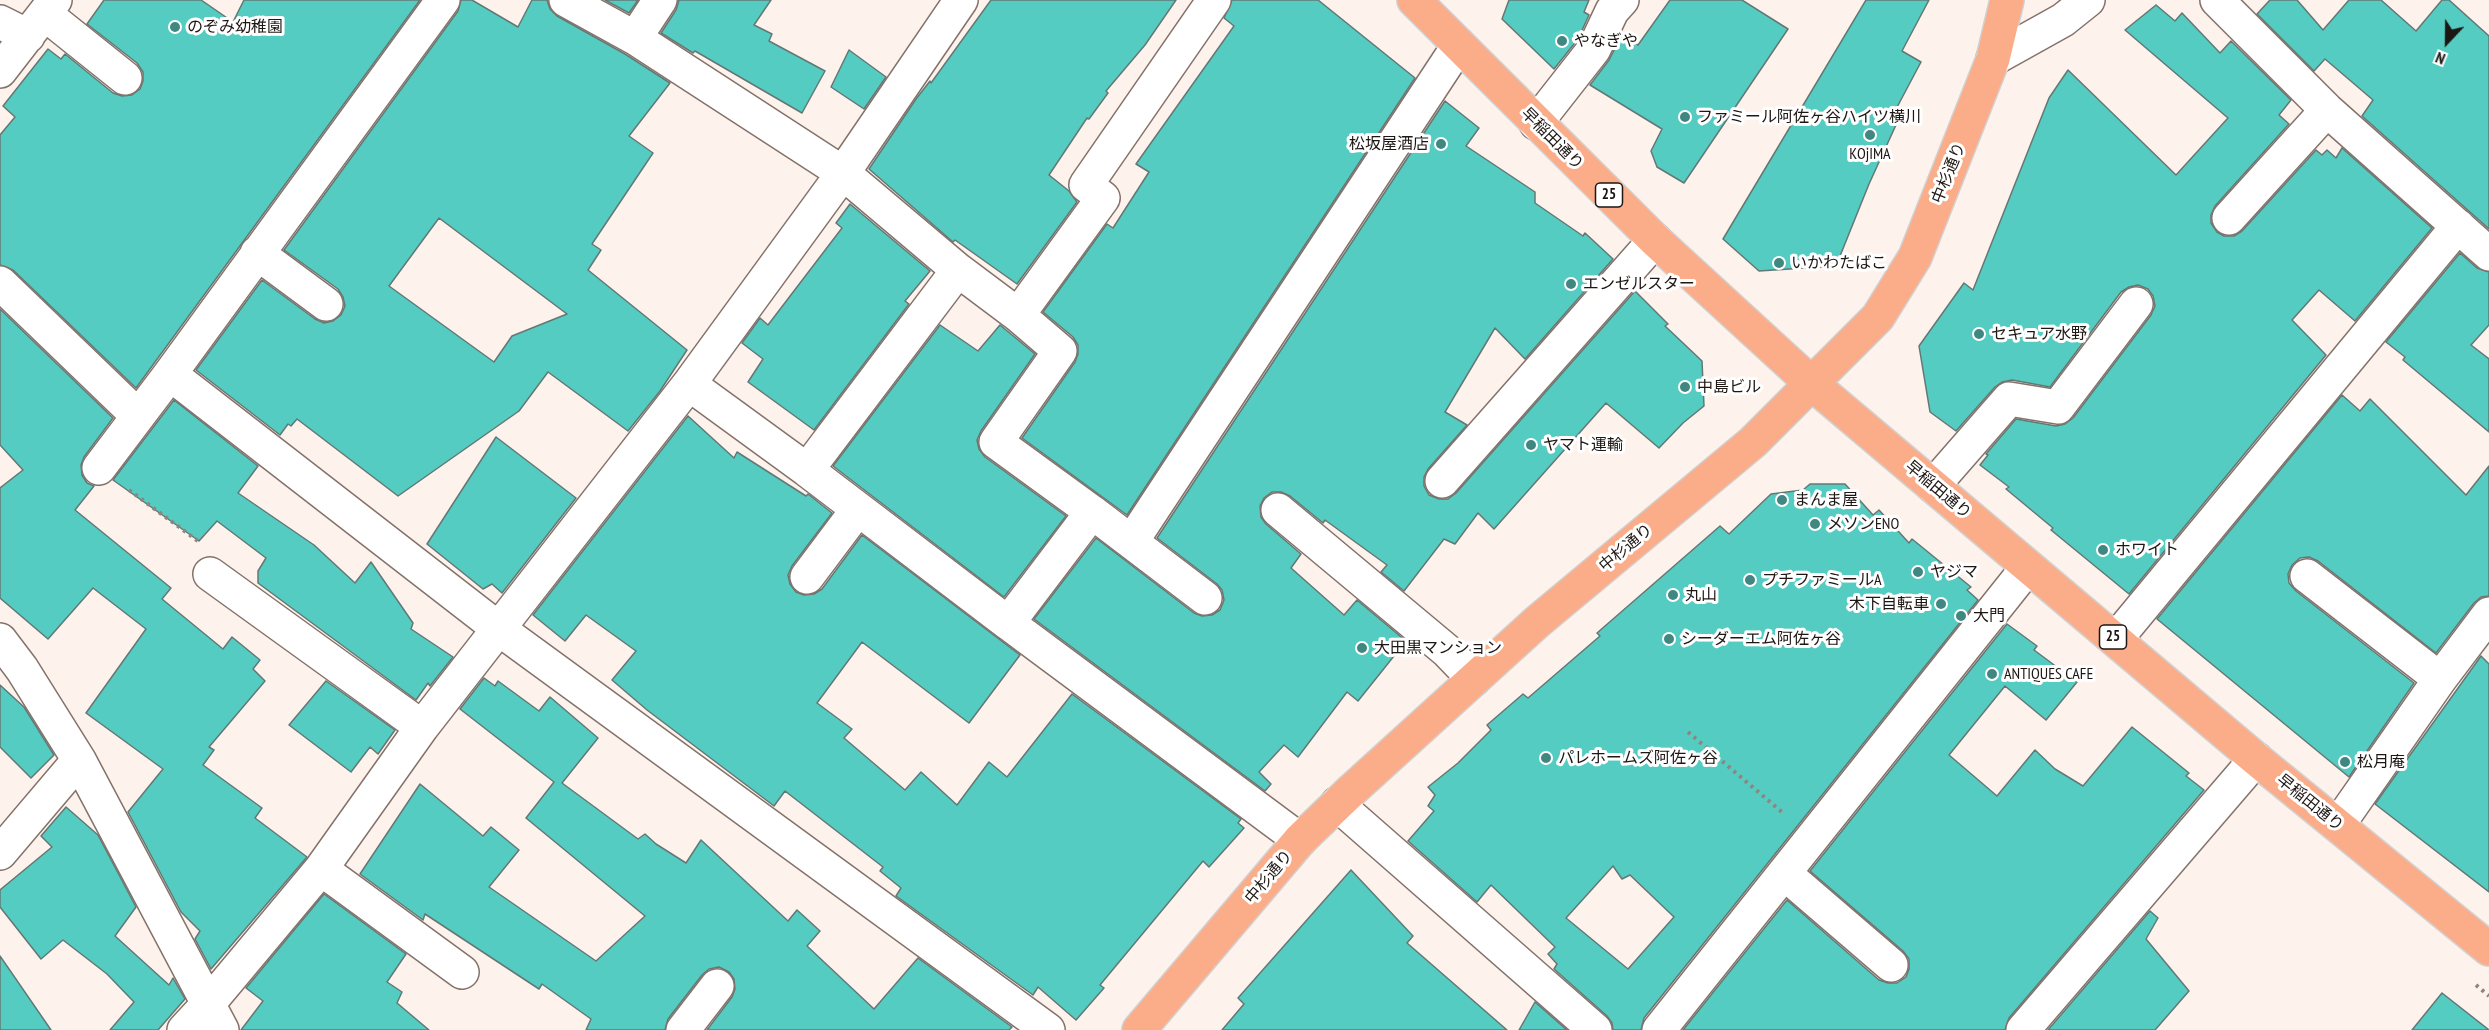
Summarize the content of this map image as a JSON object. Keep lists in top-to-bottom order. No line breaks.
{"streets":{"main road":["早稲田通り","中杉通り","25"]},"crossings":[["早稲田通り","中杉通り"]],"places":["のぞみ幼稚園","やなぎや","ファミール阿佐ヶ谷ハイツ横川","KOjIMA","松坂屋酒店","いかわたばこ","エンゼルスター","セキュア水野","中島ビル","ヤマト運輸","まんま屋","メソンENO","ホワイト","ヤジマ","プチファミールA","丸山","木下自転車","大門","シーダーエム阿佐ヶ谷","大田黒マンション","ANTIQUES CAFE","パレホームズ阿佐ヶ谷","松月庵"],"north":"bottom"}
